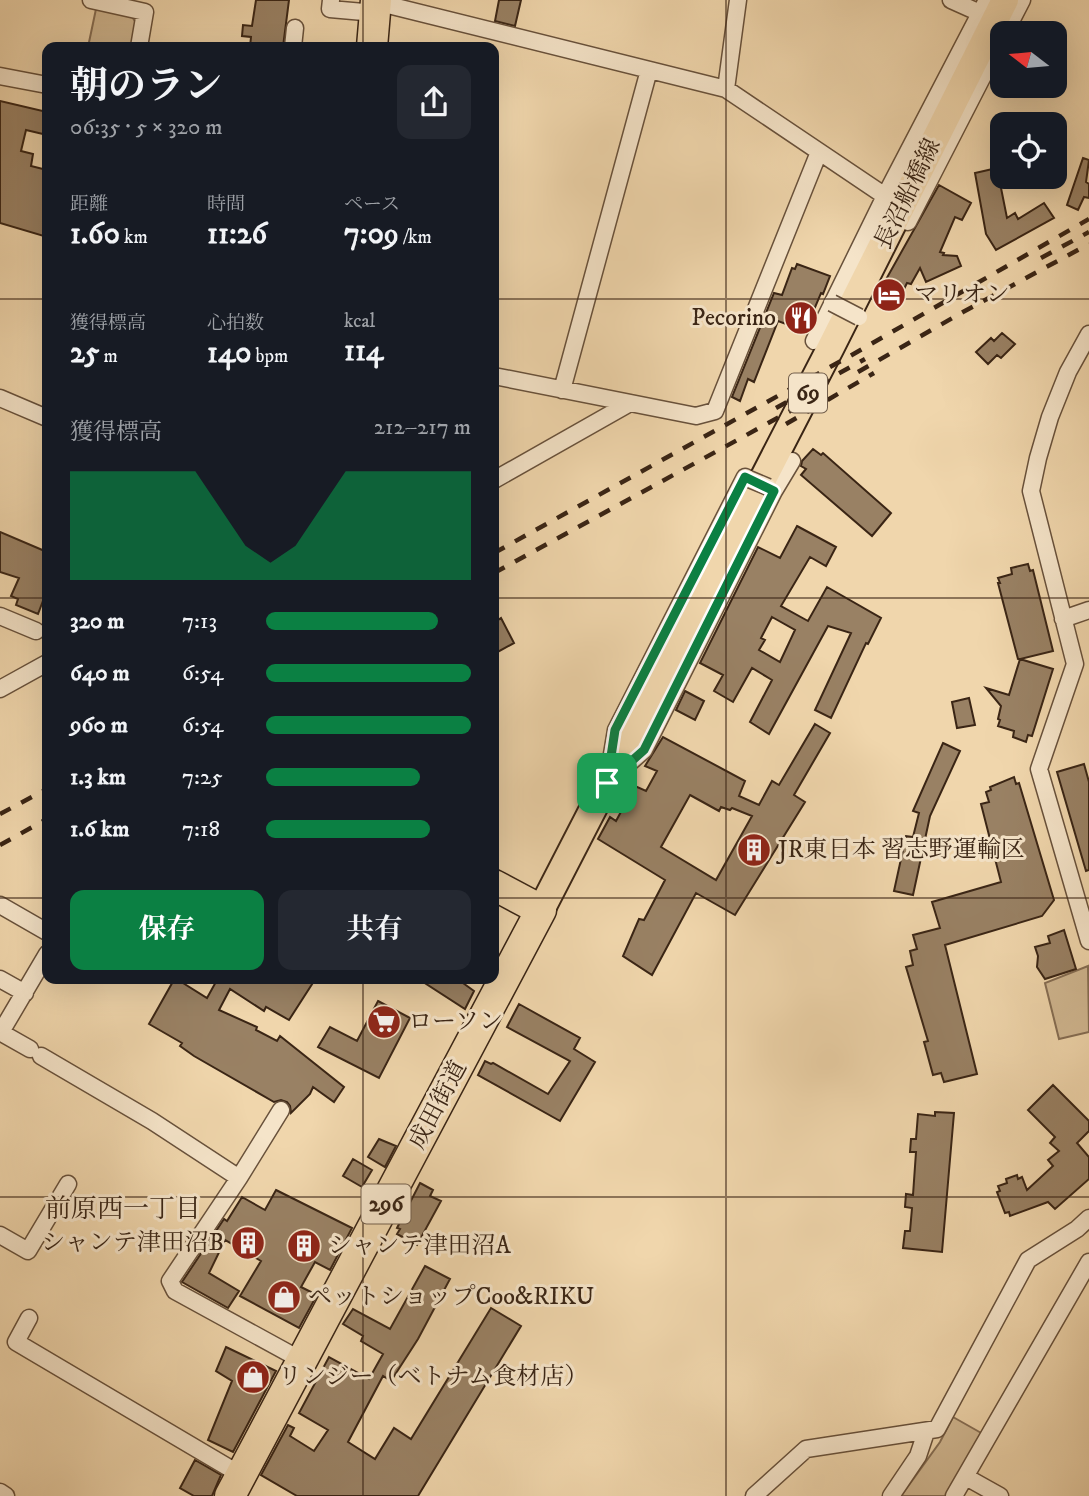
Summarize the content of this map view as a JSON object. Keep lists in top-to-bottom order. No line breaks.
{"streets":{"highway":["成田街道","296"],"main road":["長沼船橋線","69"]},"crossings":[["長沼船橋線","成田街道"]],"districts":["前原西一丁目"],"places":{"hotel":["マリオン"],"restaurant":["Pecorino"],"building":["JR東日本 習志野運輸区","シャンテ津田沼B","シャンテ津田沼A"],"supermarket":["ローソン"],"shop":["ペットショップCoo&RIKU","リンジー（ベトナム食材店）"]},"north":"left","page":{"heading":["朝のラン","06:35 · 5 × 320 m"],"stats":[["距離","1.60 km"],["時間","11:26"],["ペース","7:09 /km"],["獲得標高","25 m"],["心拍数","140 bpm"],["kcal","114"]],"chart":["獲得標高","212–217 m"],"list":[{"name":"320 m","note":"7:13"},{"name":"640 m","note":"6:54"},{"name":"960 m","note":"6:54"},{"name":"1.3 km","note":"7:25"},{"name":"1.6 km","note":"7:18"}],"buttons":["保存","共有"]}}
